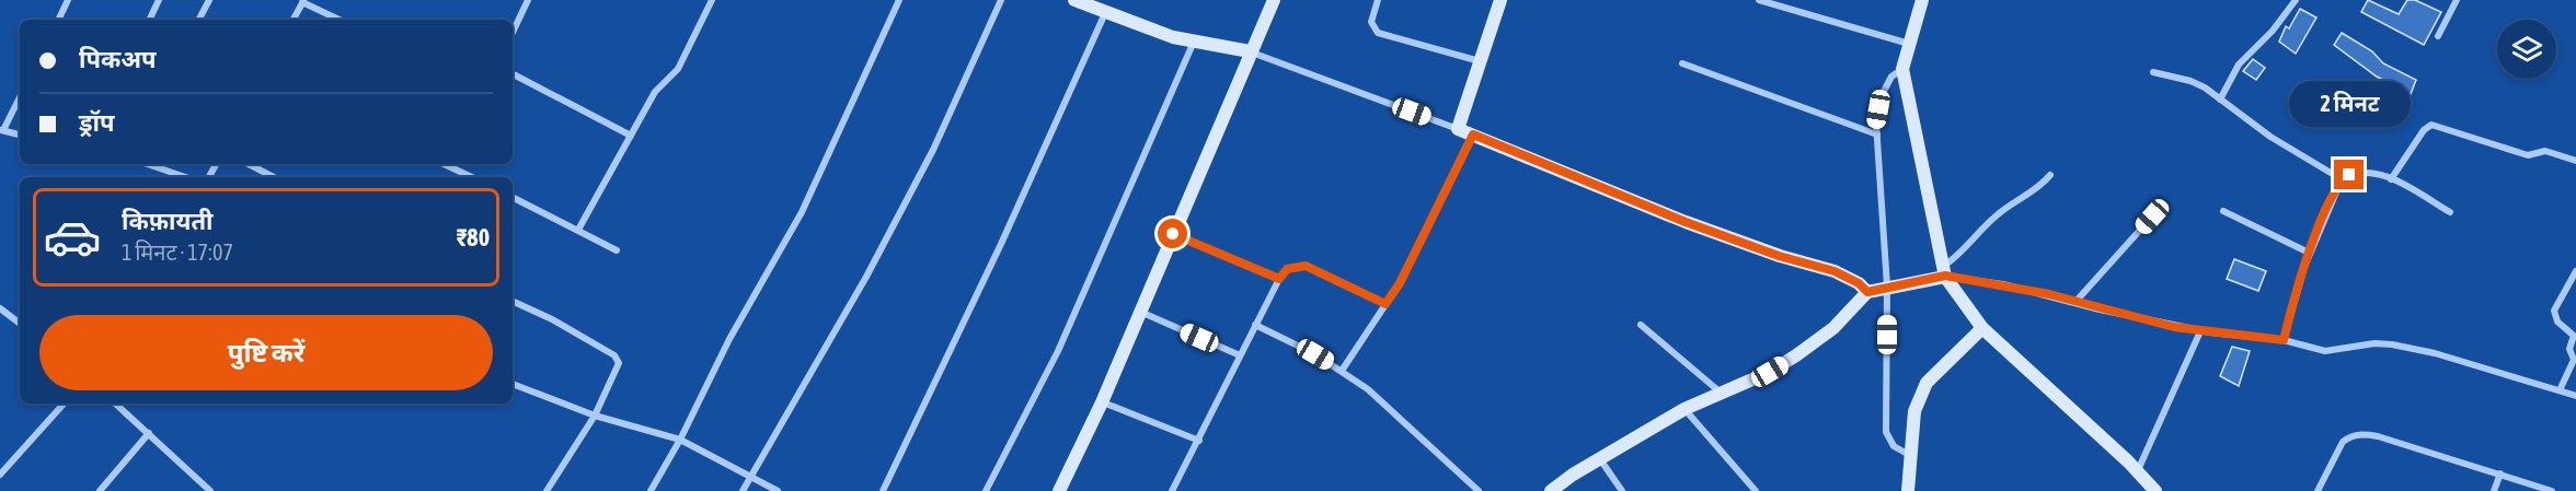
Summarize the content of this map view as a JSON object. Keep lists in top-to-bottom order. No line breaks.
{"page":{"banner":["पिकअप","ड्रॉप"],"bubble":"2 मिनट","list":[{"name":"किफ़ायती","note":"1 मिनट · 17:07","value":"₹80"}],"buttons":"पुष्टि करें"}}
